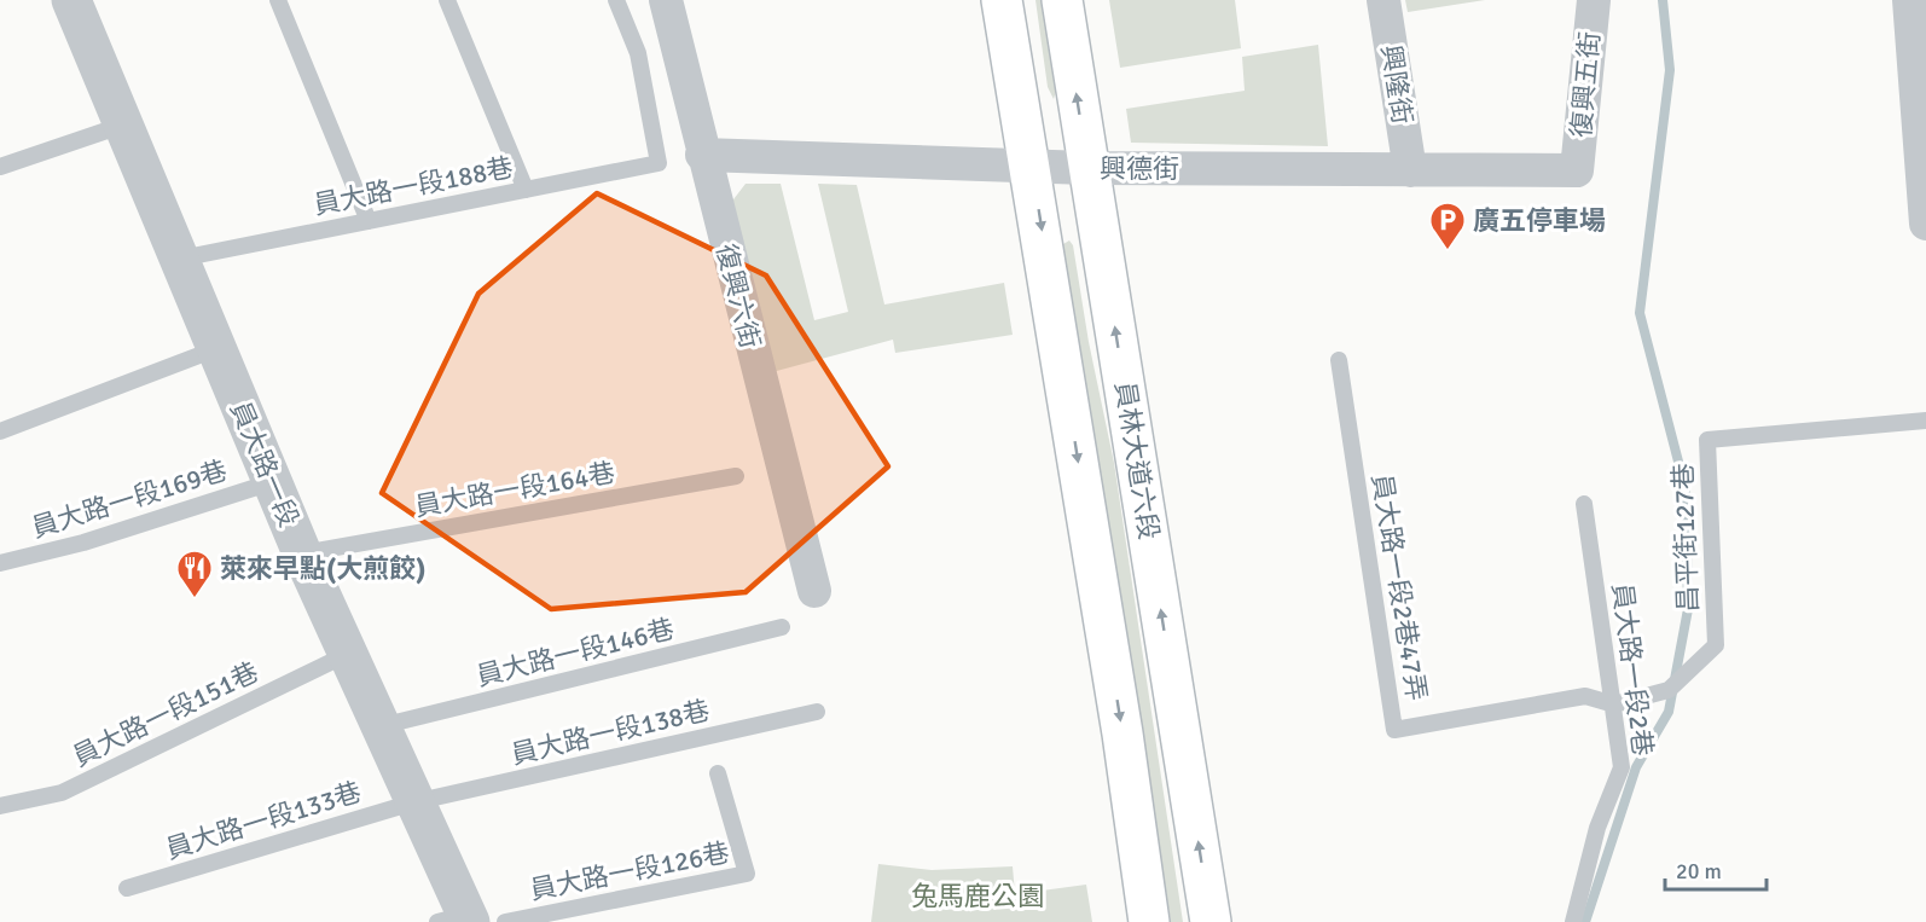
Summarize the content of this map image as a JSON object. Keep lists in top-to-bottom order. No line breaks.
{"streets":{"main road":["員林大道六段"],"street":["興隆街","復興五街","興德街","復興六街","員大路一段"],"lane":["員大路一段188巷","員大路一段164巷","員大路一段169巷","昌平街127巷","員大路一段2巷47弄","員大路一段146巷","員大路一段2巷","員大路一段151巷","員大路一段138巷","員大路一段133巷","員大路一段126巷"]},"crossings":[["興隆街","興德街"],["復興五街","興德街"],["興德街","復興六街"],["興德街","員林大道六段"],["員大路一段188巷","員大路一段"],["員大路一段","員大路一段164巷"],["員大路一段","員大路一段169巷"],["員大路一段","員大路一段146巷"],["員大路一段","員大路一段151巷"],["員大路一段","員大路一段138巷"],["員大路一段","員大路一段133巷"],["昌平街127巷","員大路一段2巷47弄"],["昌平街127巷","員大路一段2巷"],["員大路一段2巷47弄","員大路一段2巷"],["員大路一段138巷","員大路一段133巷"]],"parks":["兔馬鹿公園"],"places":{"parking":["廣五停車場"],"restaurant":["萊來早點(大煎餃)"]},"scale_bar":"20 m"}
